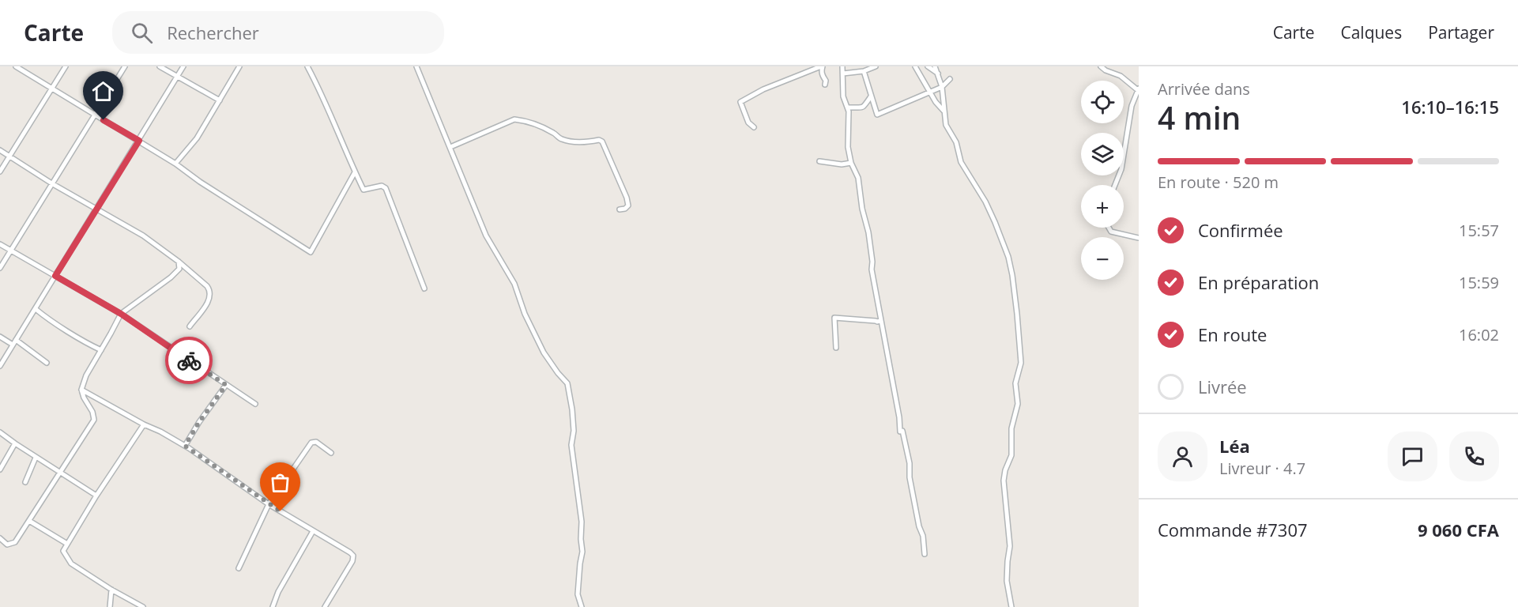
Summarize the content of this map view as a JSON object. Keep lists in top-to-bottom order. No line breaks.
{"page":{"header":"Carte","search":"Rechercher","nav":["Carte","Calques","Partager"],"heading":["4 min","Arrivée dans","16:10–16:15"],"panel":["Léa","Livreur · 4.7","Commande #7307","9 060 CFA"],"map_buttons":["+","−"],"bar":"En route · 520 m","list":[["Confirmée","15:57"],["En préparation","15:59"],["En route","16:02"],"Livrée"]}}
